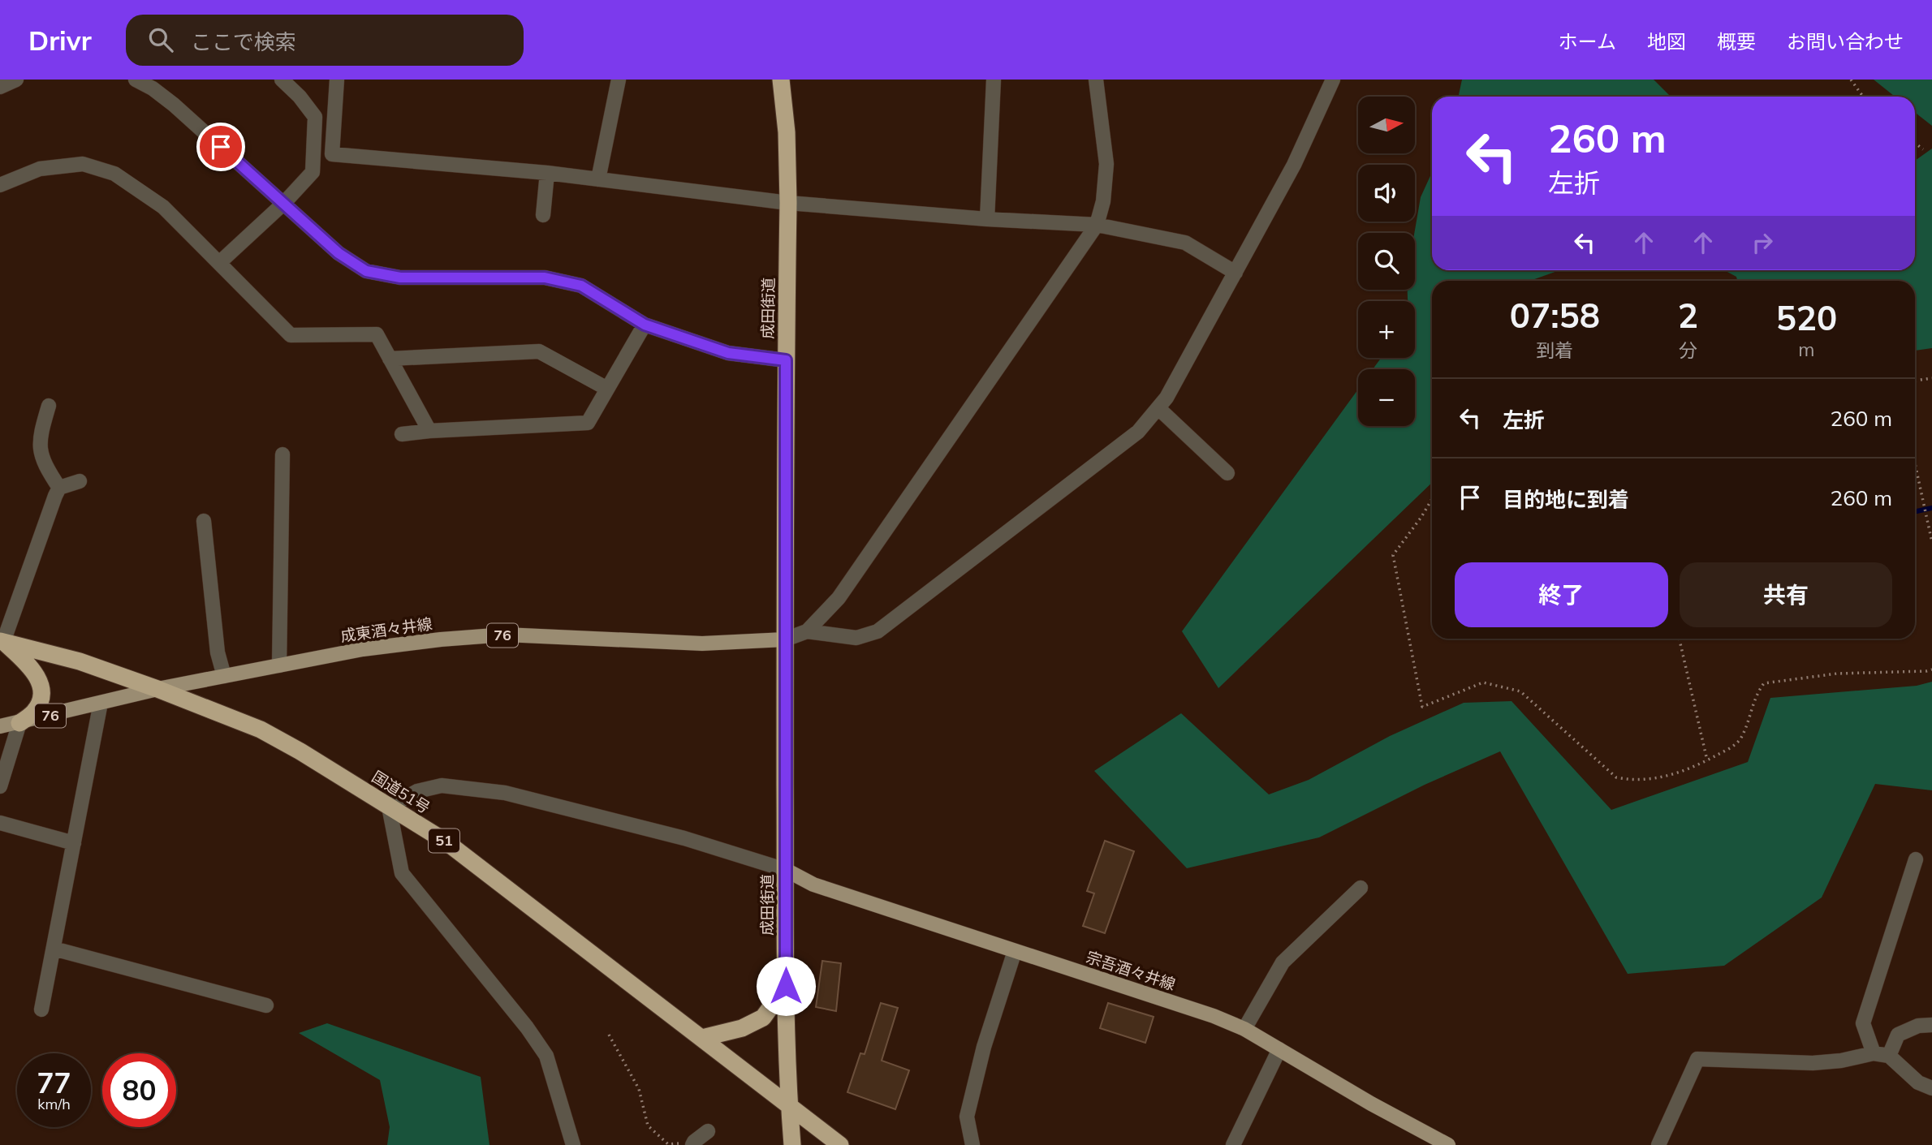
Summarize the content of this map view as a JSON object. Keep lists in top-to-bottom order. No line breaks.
{"streets":{"highway":["成田街道","国道51号","51"],"main road":["成東酒々井線","76","宗吾酒々井線"]},"crossings":[["成田街道","成東酒々井線"],["成田街道","国道51号"],["成田街道","51"],["成田街道","宗吾酒々井線"],["成東酒々井線","国道51号"],["国道51号","51"]],"north":"right","page":{"header":"Drivr","search":"ここで検索","nav":["ホーム","地図","概要","お問い合わせ"],"map_buttons":["+","−"],"turn":["260 m","左折"],"eta":["07:58","到着","2","分","520","m"],"list":[{"name":"左折","value":"260 m"},{"name":"目的地に到着","value":"260 m"}],"buttons":["終了","共有"],"speed":"77 km/h","limit":"80"}}
